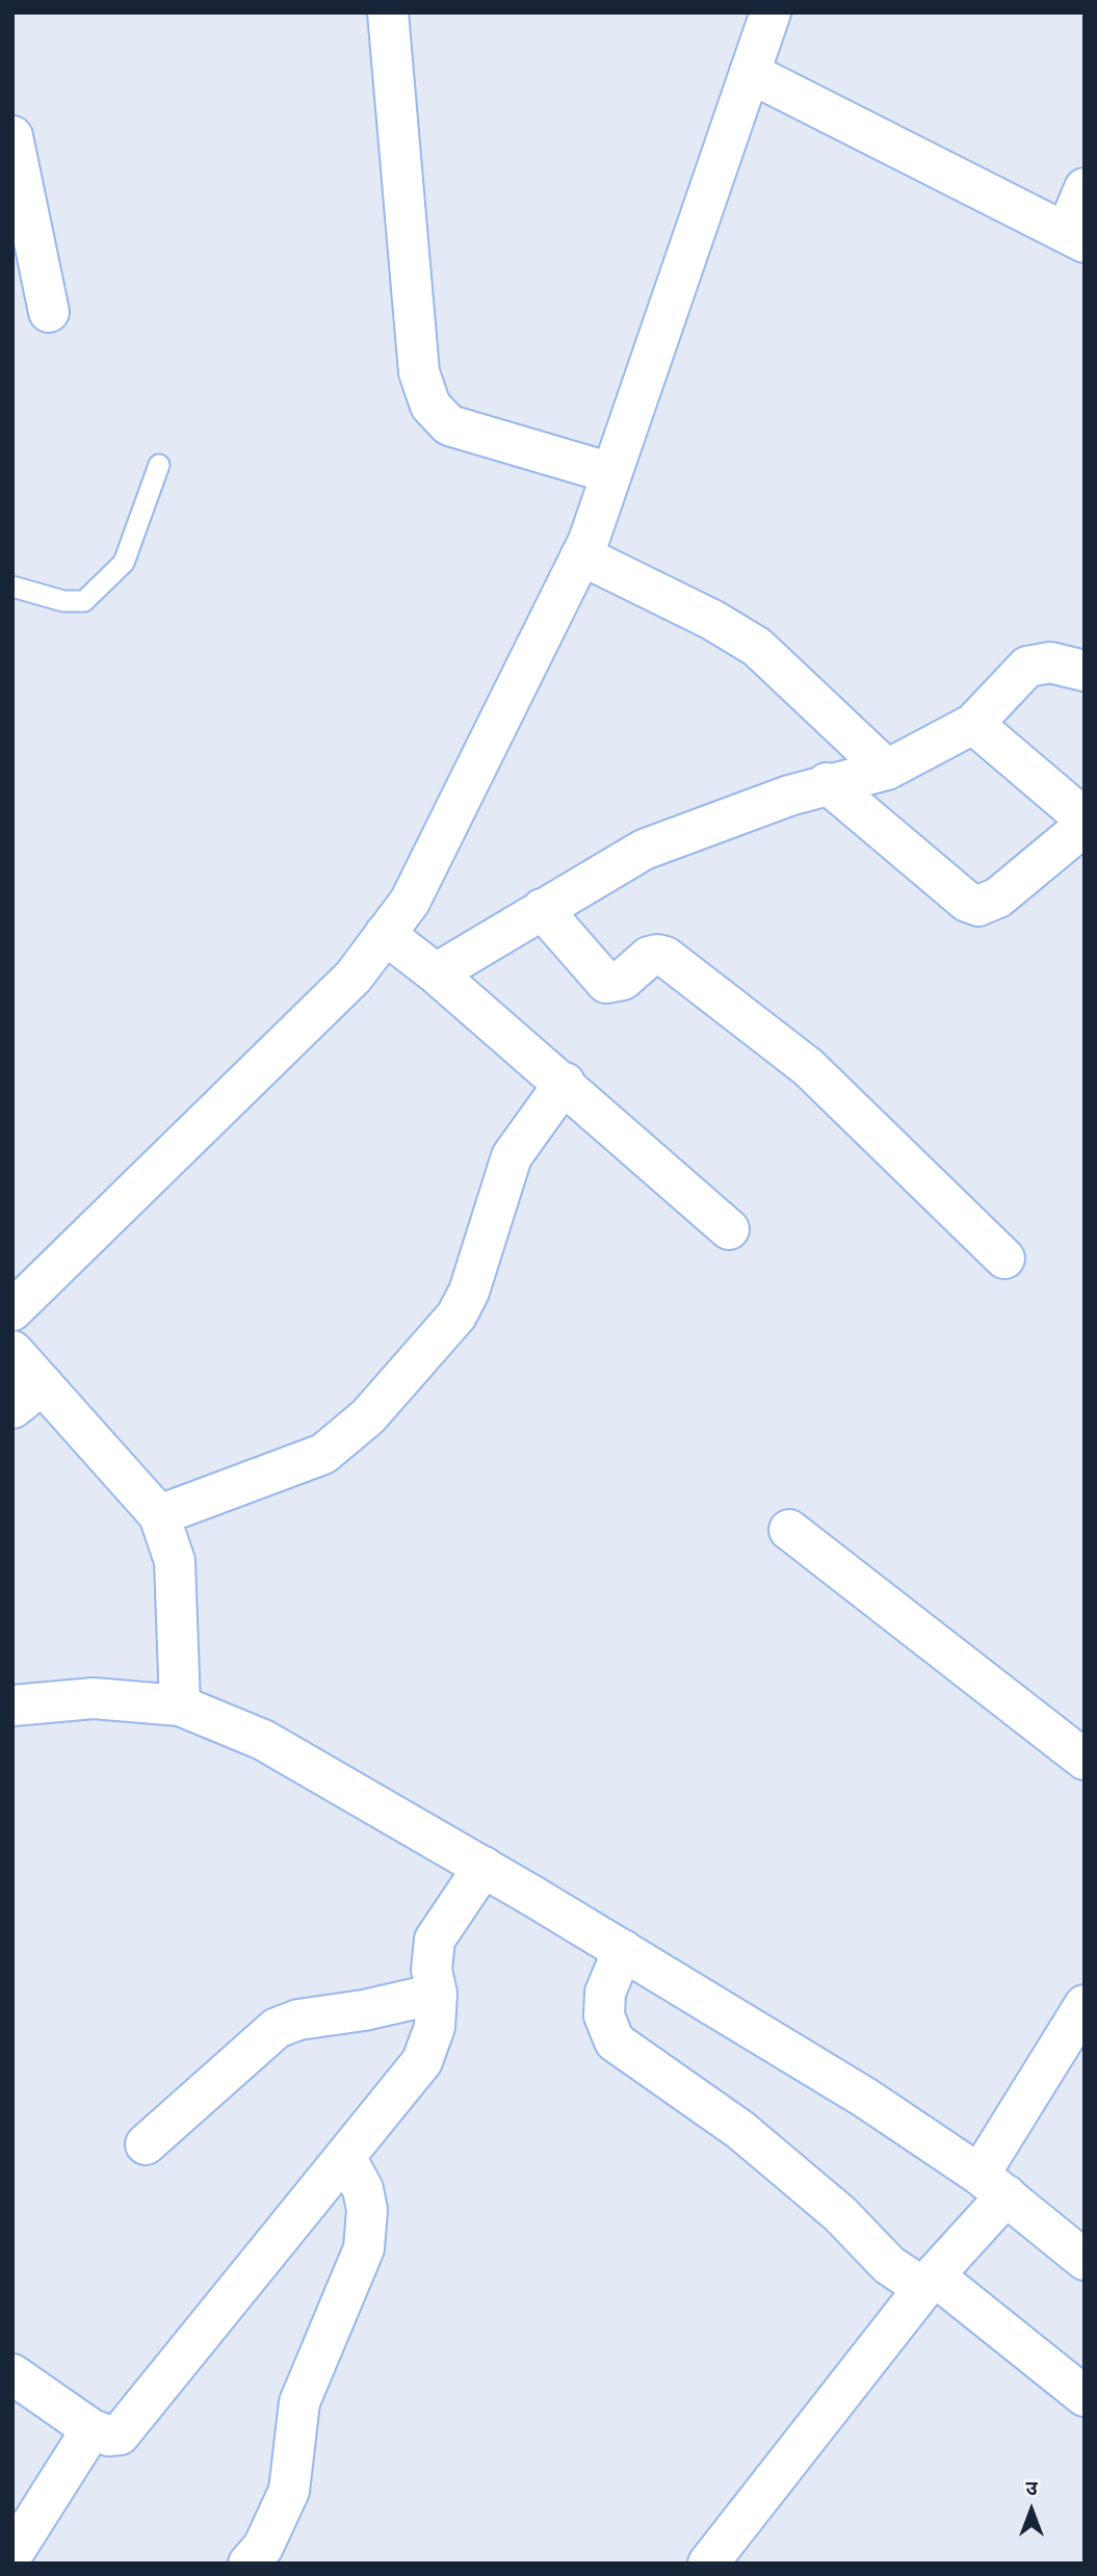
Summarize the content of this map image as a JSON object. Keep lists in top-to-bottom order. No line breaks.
{"north":"top"}
